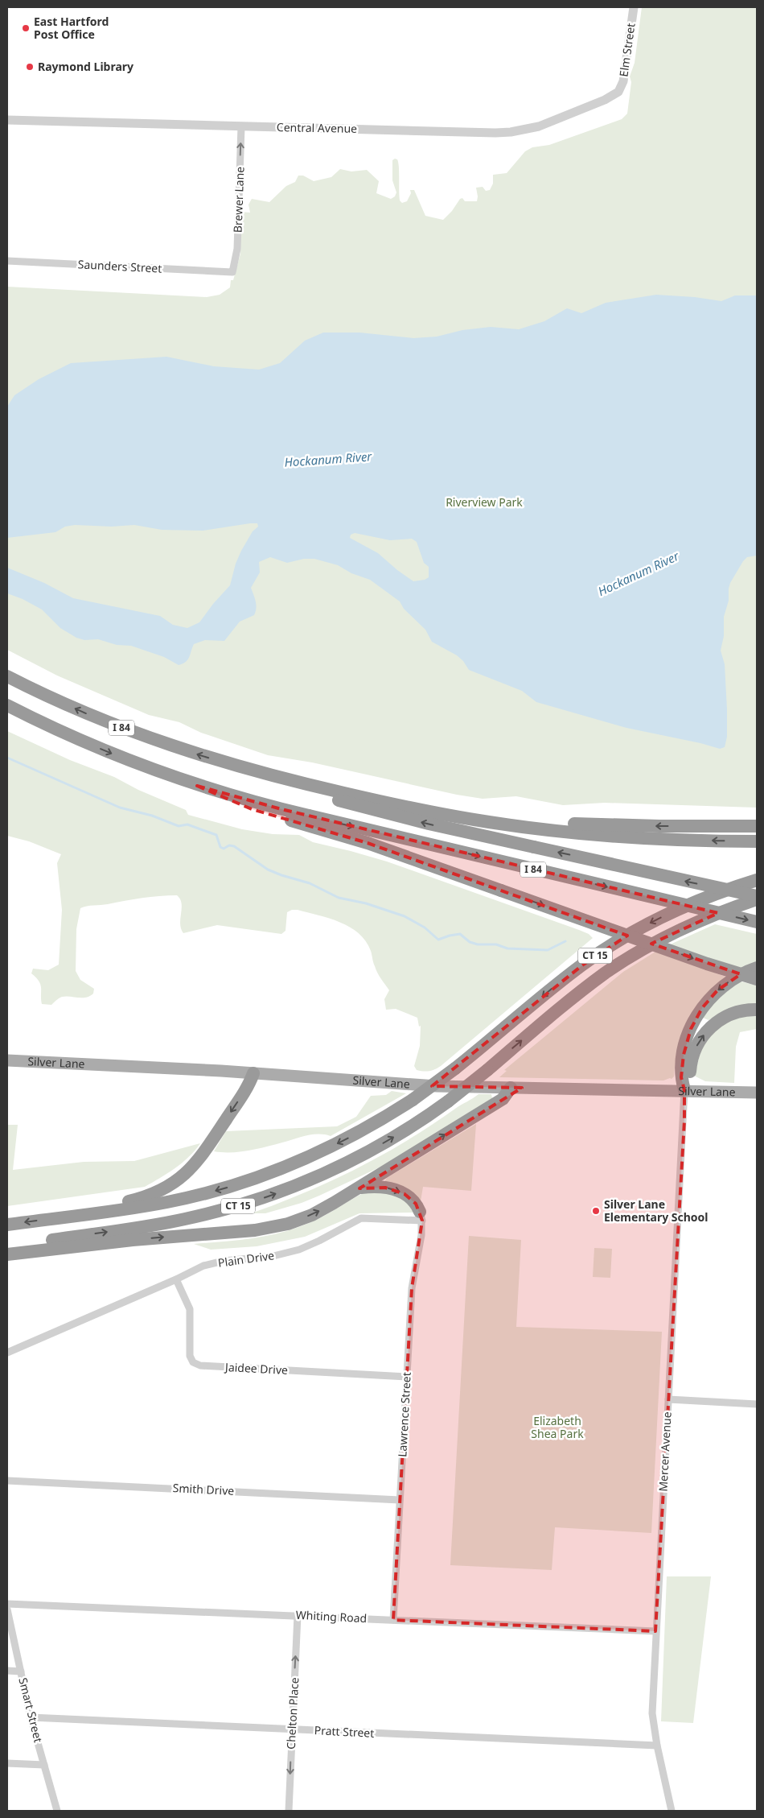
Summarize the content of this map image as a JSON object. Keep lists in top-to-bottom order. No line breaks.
{"streets":{"highway":["I 84","CT 15"],"main road":["Silver Lane"],"street":["Elm Street","Central Avenue","Brewer Lane","Saunders Street","Plain Drive","Jaidee Drive","Lawrence Street","Mercer Avenue","Smith Drive","Whiting Road","Smart Street","Chelton Place","Pratt Street"]},"crossings":[["Elm Street","Central Avenue"],["Central Avenue","Brewer Lane"],["Brewer Lane","Saunders Street"],["Silver Lane","Mercer Avenue"],["Plain Drive","Jaidee Drive"],["Plain Drive","Lawrence Street"],["Jaidee Drive","Lawrence Street"],["Lawrence Street","Smith Drive"],["Lawrence Street","Whiting Road"],["Mercer Avenue","Whiting Road"],["Mercer Avenue","Pratt Street"],["Whiting Road","Chelton Place"],["Smart Street","Pratt Street"],["Chelton Place","Pratt Street"]],"one_way":["Brewer Lane"],"water":["Hockanum River"],"parks":["Riverview Park","Elizabeth Shea Park"],"places":["East Hartford Post Office","Raymond Library","Silver Lane Elementary School"]}
